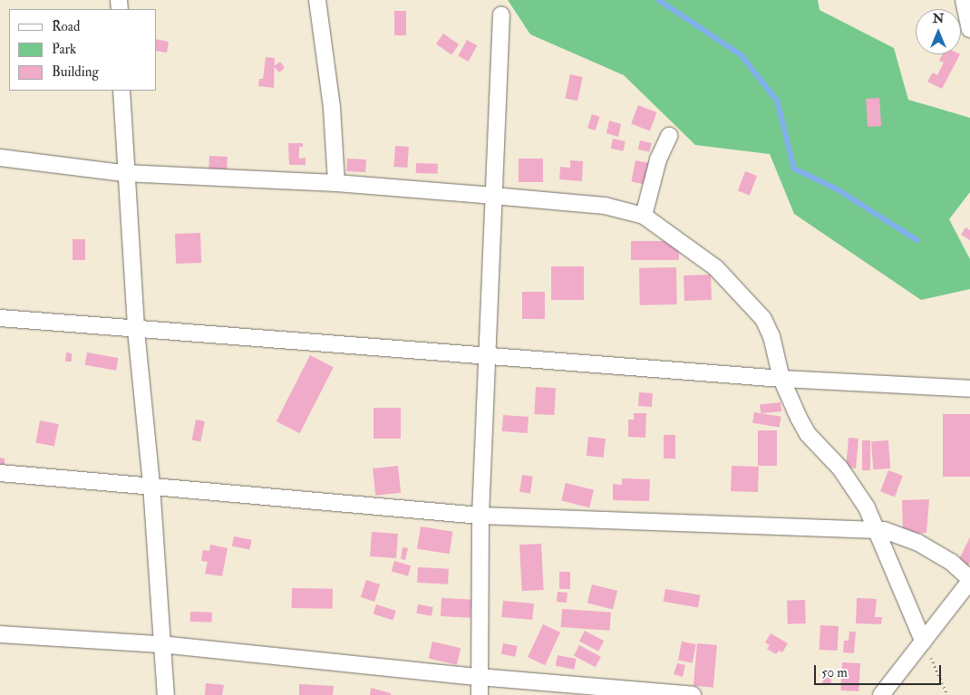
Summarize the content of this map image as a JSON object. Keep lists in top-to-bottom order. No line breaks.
{"legend":["Road","Park","Building"],"scale_bar":"50 m","north":"top"}
